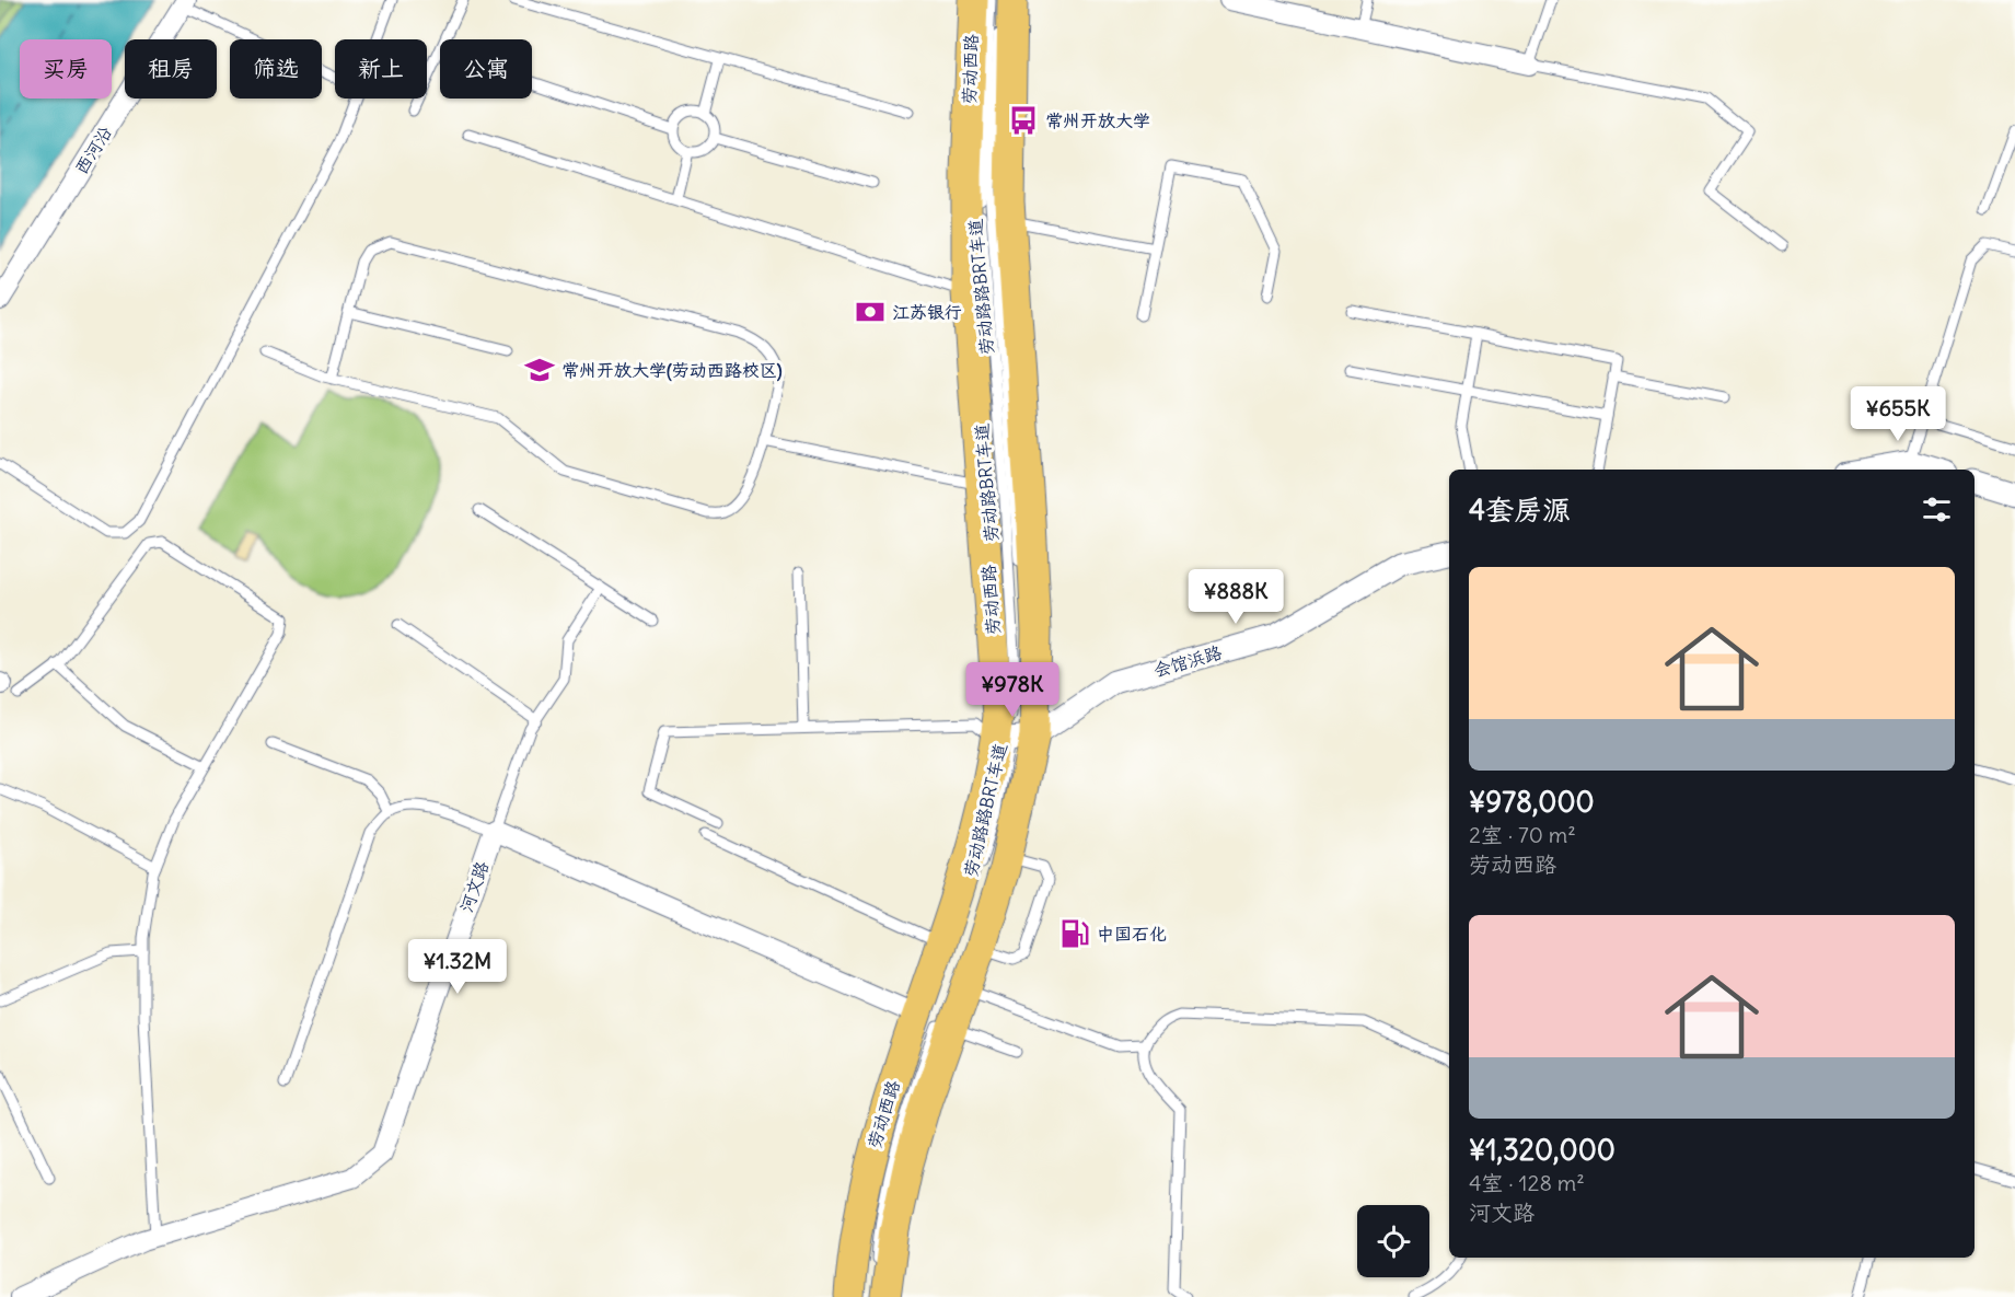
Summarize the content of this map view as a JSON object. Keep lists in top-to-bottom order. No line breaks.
{"streets":{"main road":["劳动西路"],"street":["西河沿","会馆浜路","河文路"],"lane":["劳动路路BRT车道","劳动路BRT车道"]},"crossings":[["劳动西路","劳动路路BRT车道"],["劳动西路","劳动路BRT车道"],["劳动西路","会馆浜路"],["劳动路路BRT车道","劳动路BRT车道"],["劳动路路BRT车道","会馆浜路"],["劳动路BRT车道","会馆浜路"]],"places":{"bus stop":["常州开放大学"],"bank":["江苏银行"],"school or university":["常州开放大学(劳动西路校区)"],"fuel station":["中国石化"]},"page":{"chip":["买房","租房","筛选","新上","公寓"],"price":["¥655K","¥888K","¥978K","¥1.32M"],"heading":"4套房源","list":[{"name":"¥978,000","note":"2室 · 70 m² · 劳动西路"},{"name":"¥1,320,000","note":"4室 · 128 m² · 河文路"}]}}
